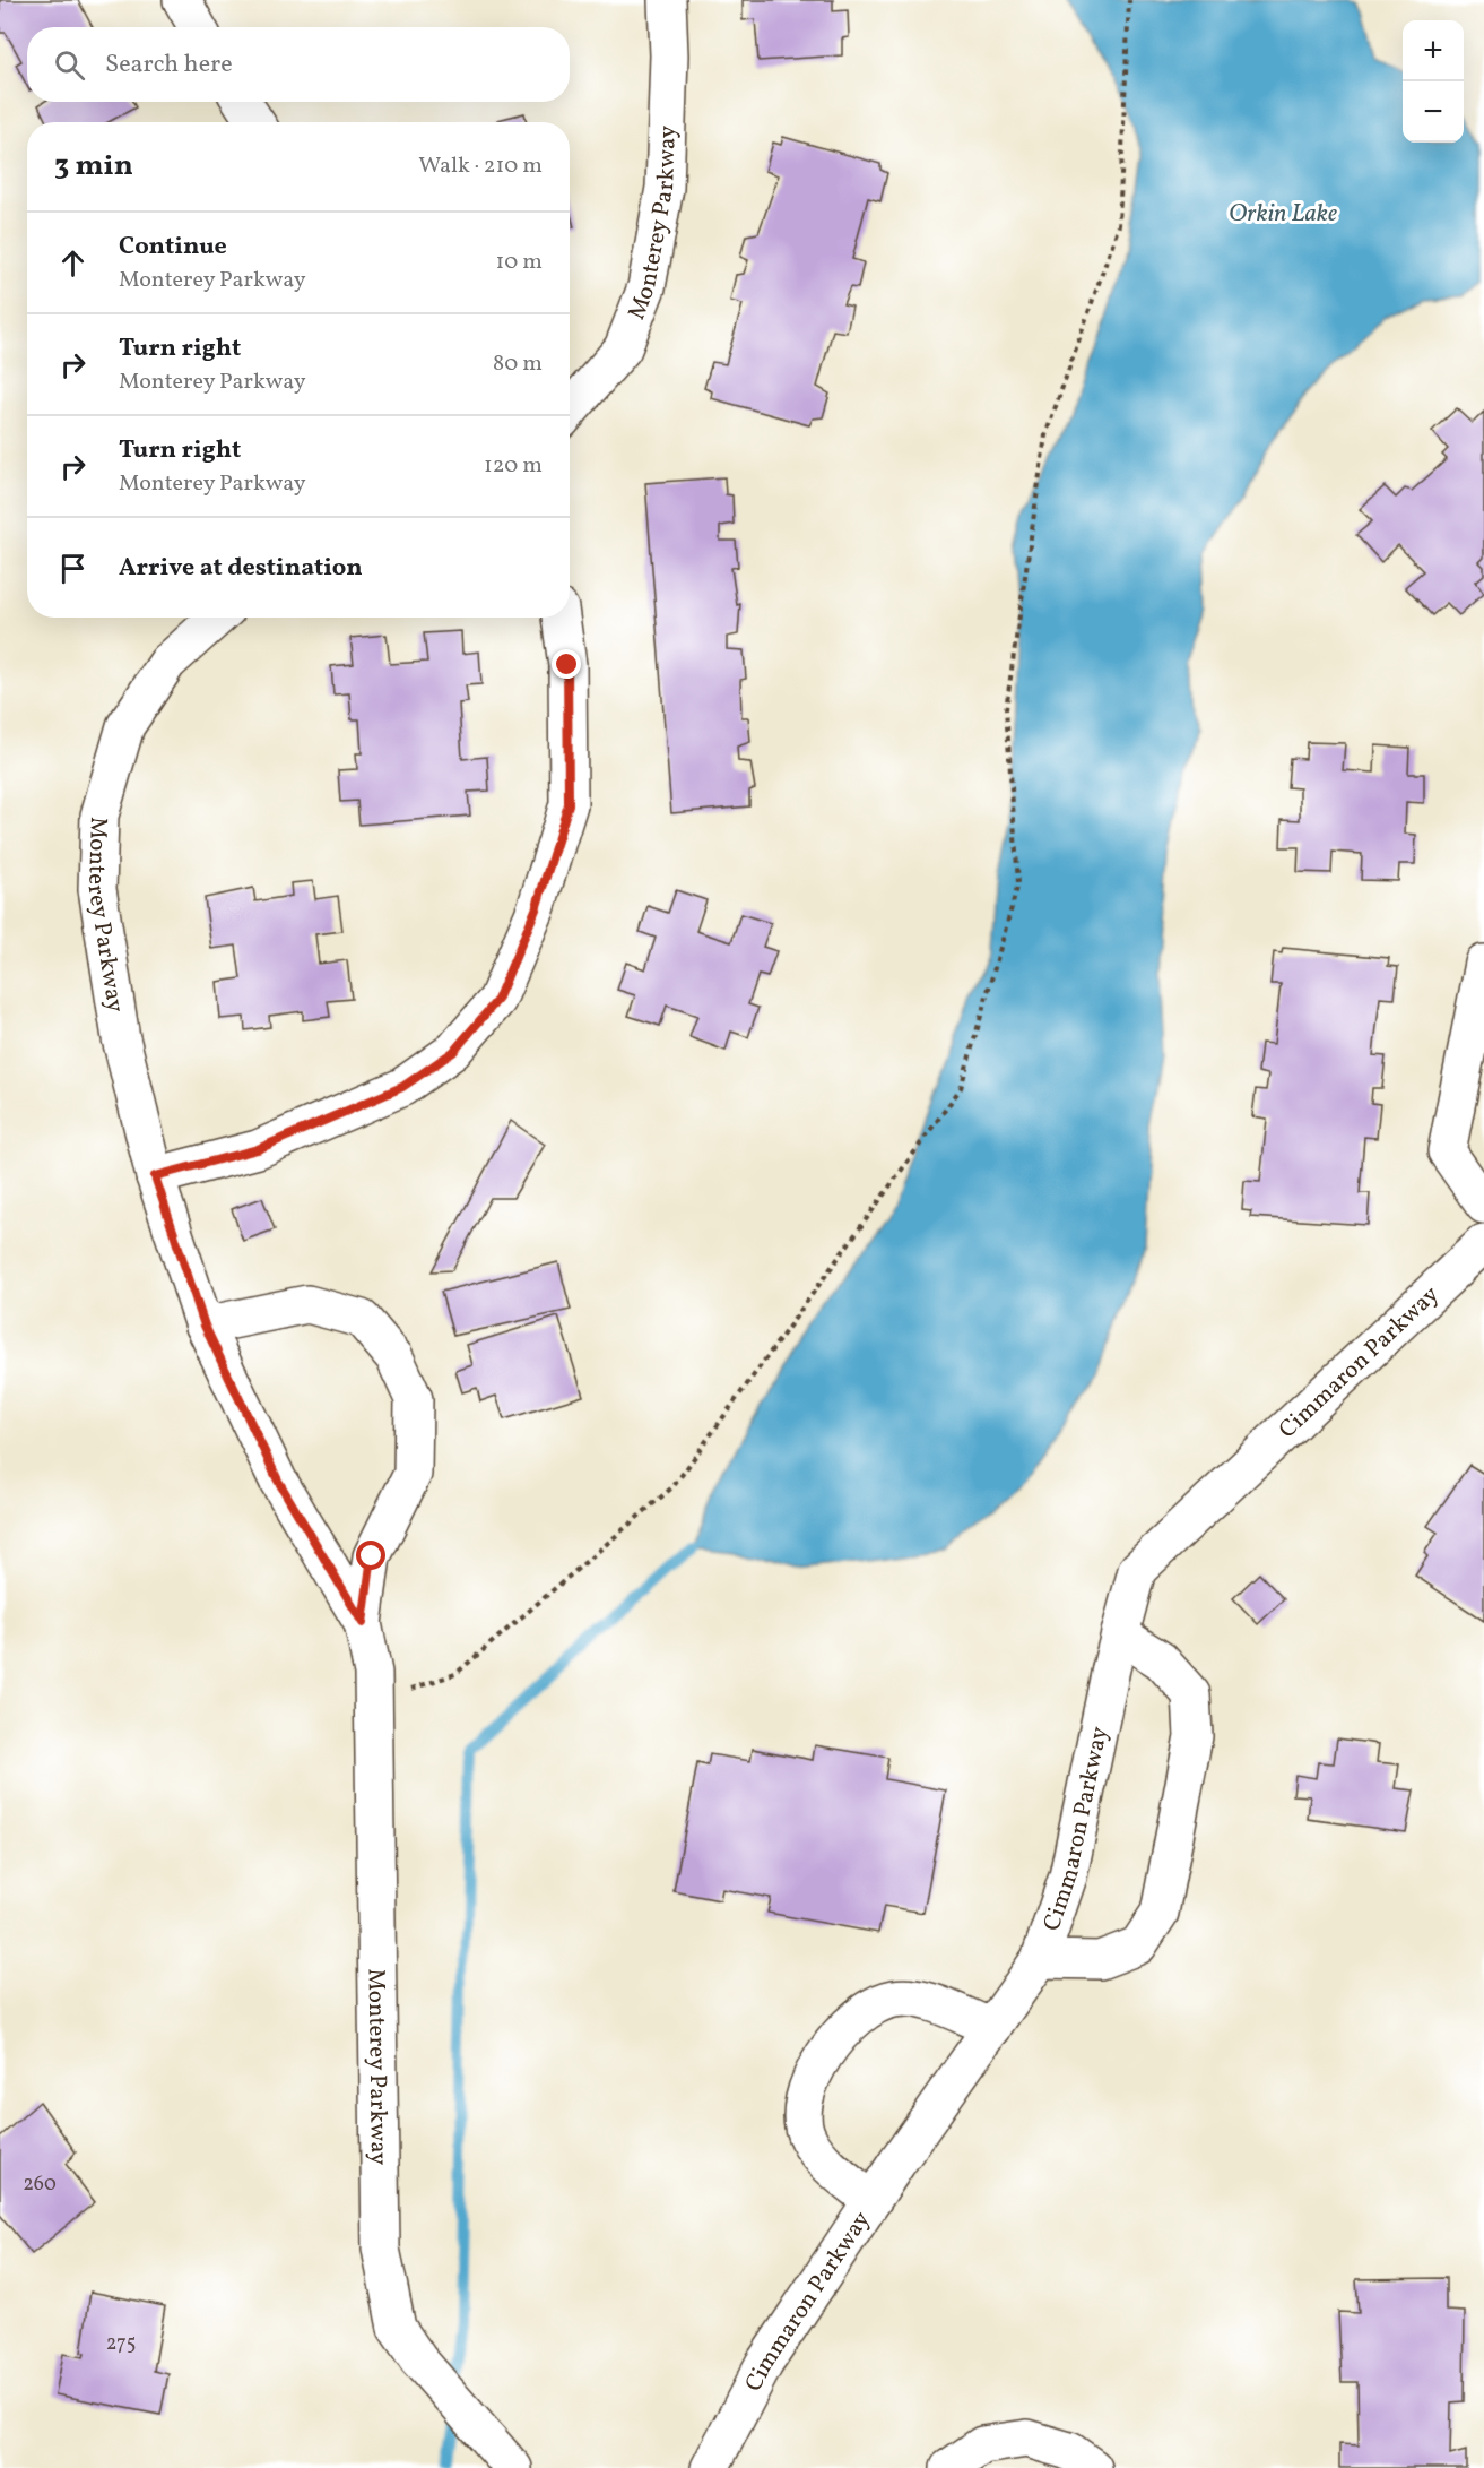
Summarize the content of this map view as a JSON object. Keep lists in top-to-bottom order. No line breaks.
{"streets":{"street":["Monterey Parkway","Cimmaron Parkway"]},"water":["Orkin Lake"],"house_numbers":["260","275"],"page":{"map_buttons":["+","−"],"search":"Search here","heading":["3 min","Walk · 210 m"],"list":[["Continue","Monterey Parkway","10 m"],["Turn right","Monterey Parkway","80 m"],["Turn right","Monterey Parkway","120 m"],"Arrive at destination"]}}
